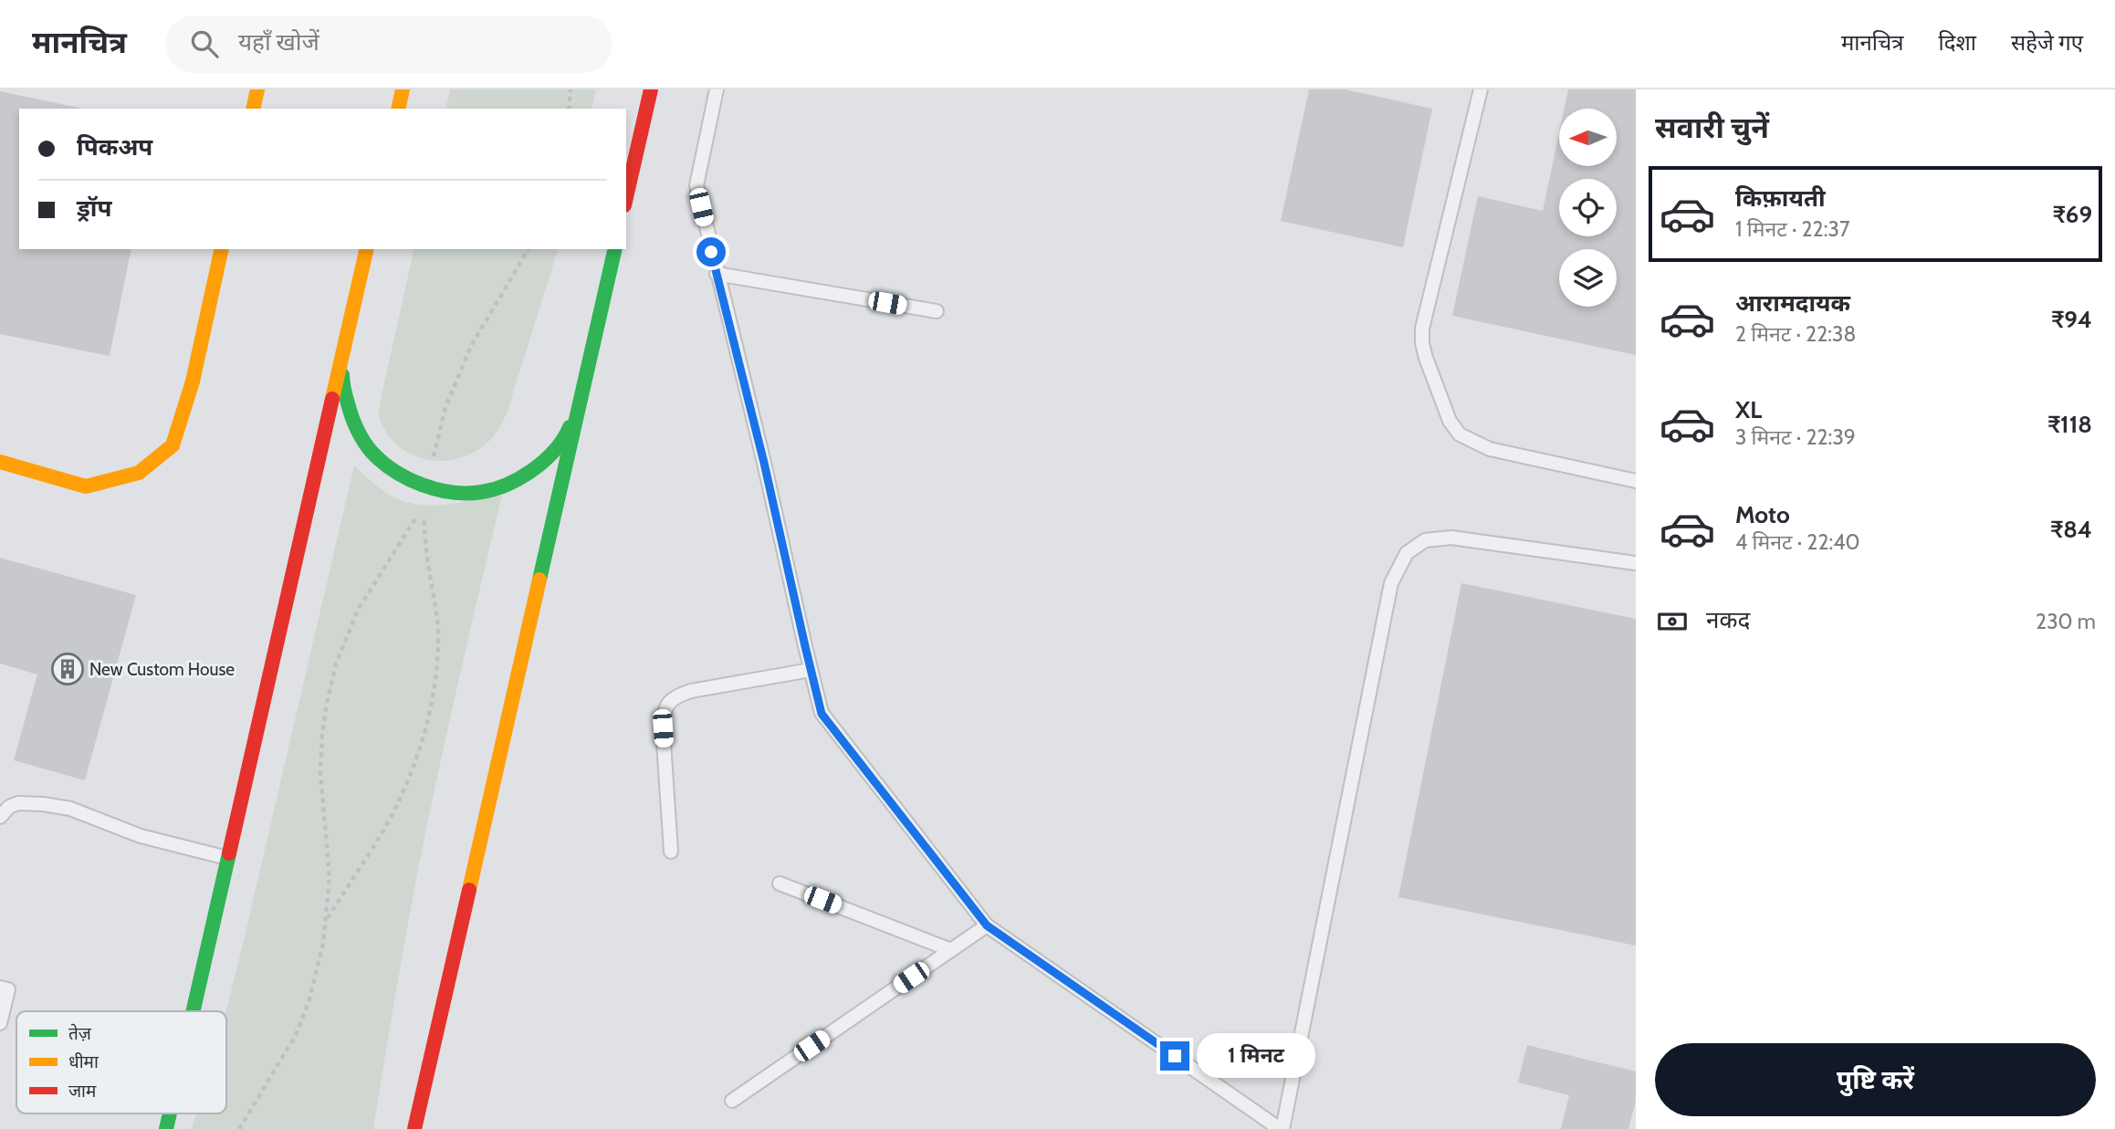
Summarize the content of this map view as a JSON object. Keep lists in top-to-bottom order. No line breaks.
{"places":{"building":["New Custom House"]},"legend":["तेज़","धीमा","जाम"],"north":"left","page":{"header":"मानचित्र","search":"यहाँ खोजें","nav":["मानचित्र","दिशा","सहेजे गए"],"heading":"सवारी चुनें","banner":["पिकअप","ड्रॉप"],"list":[{"name":"किफ़ायती","note":"1 मिनट · 22:37","value":"₹69"},{"name":"आरामदायक","note":"2 मिनट · 22:38","value":"₹94"},{"name":"XL","note":"3 मिनट · 22:39","value":"₹118"},{"name":"Moto","note":"4 मिनट · 22:40","value":"₹84"}],"pay":["नकद","230 m"],"buttons":"पुष्टि करें","bubble":"1 मिनट"}}
